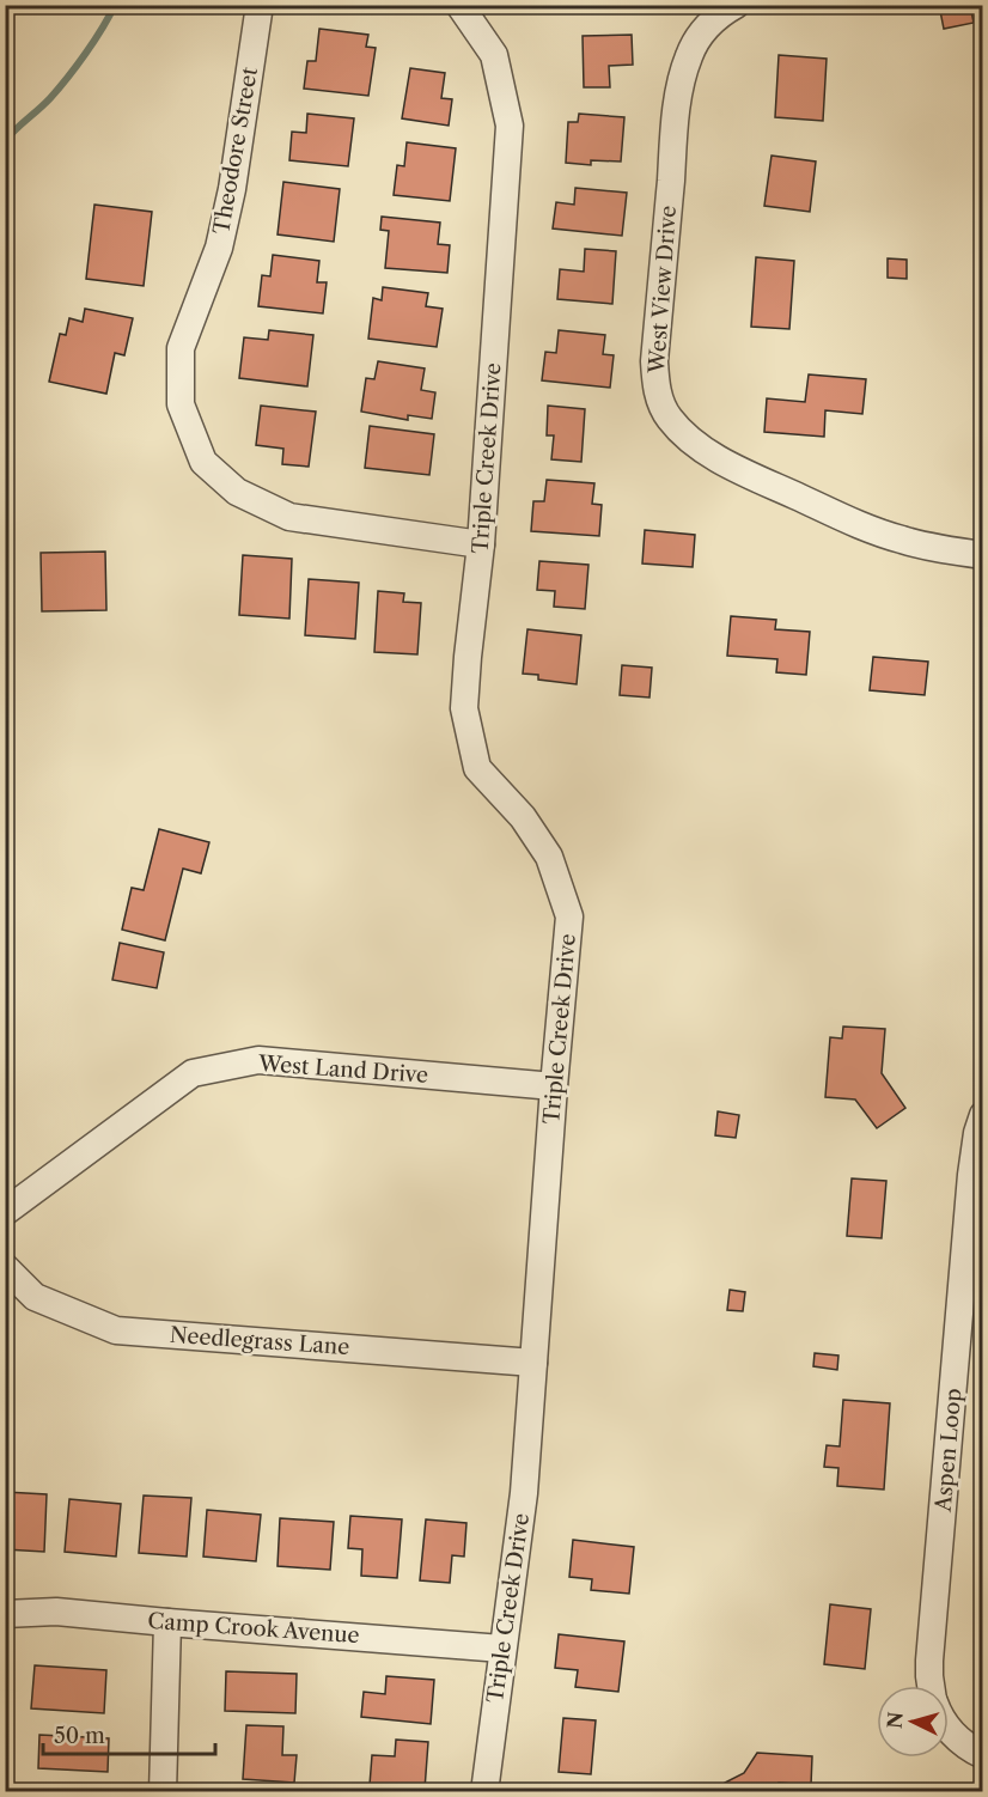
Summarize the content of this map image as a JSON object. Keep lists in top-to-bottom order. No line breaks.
{"streets":{"street":["Theodore Street","West View Drive","Triple Creek Drive","West Land Drive","Needlegrass Lane","Aspen Loop","Camp Crook Avenue"]},"crossings":[["Theodore Street","Triple Creek Drive"],["Triple Creek Drive","West Land Drive"],["Triple Creek Drive","Needlegrass Lane"],["Triple Creek Drive","Camp Crook Avenue"]],"scale_bar":"50 m","north":"left"}
